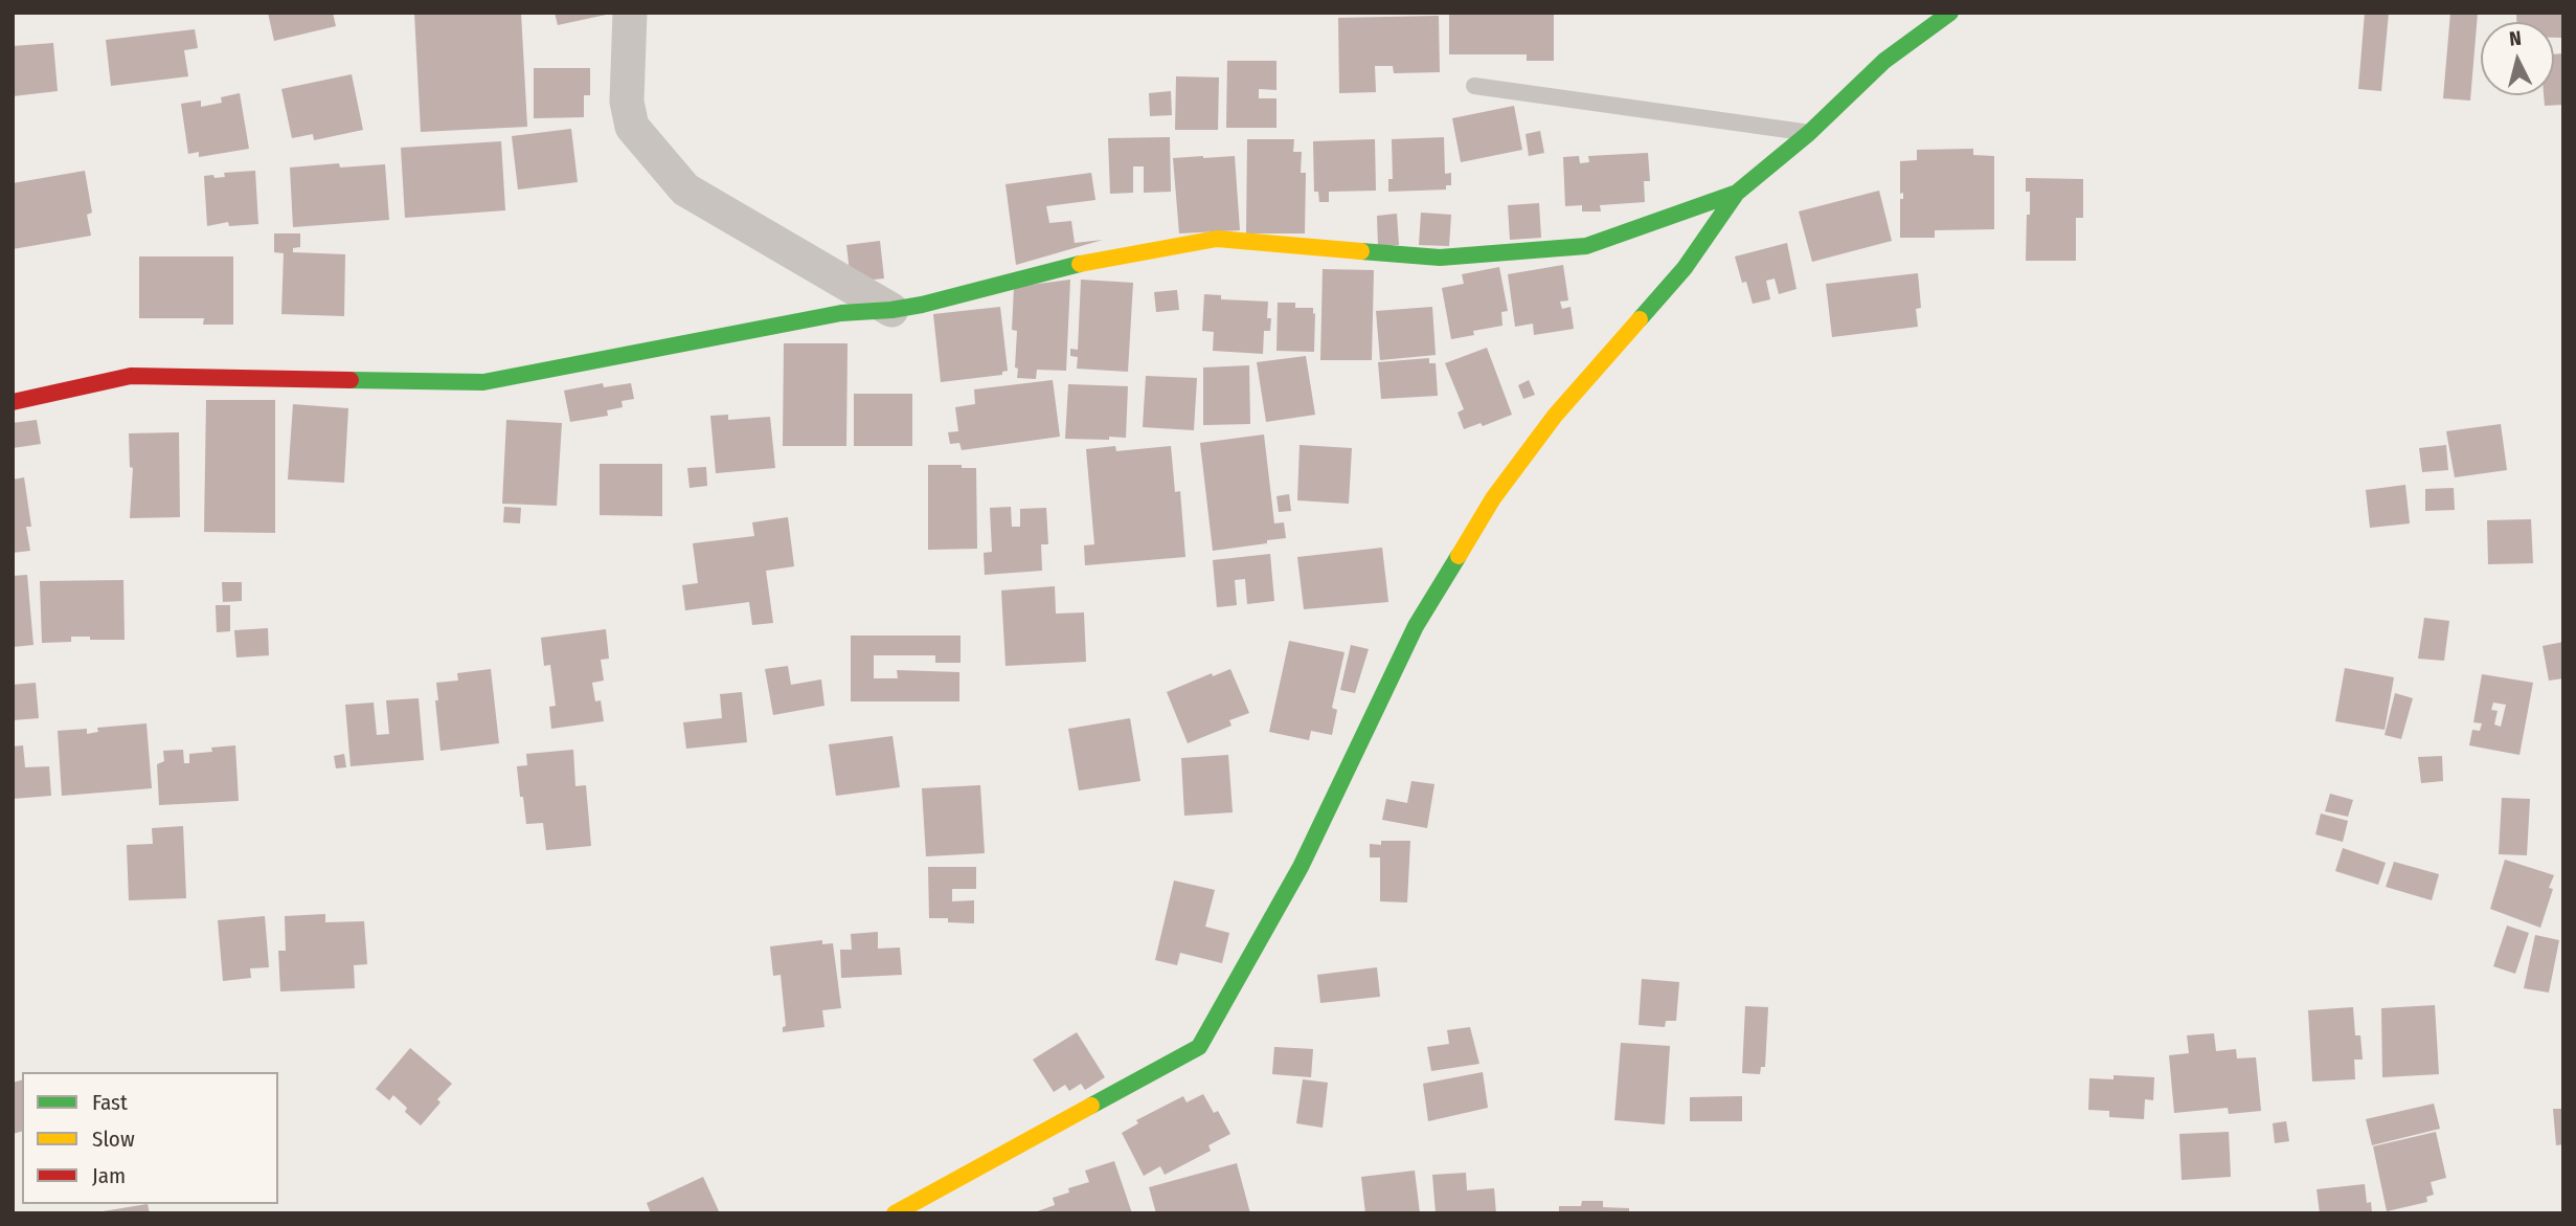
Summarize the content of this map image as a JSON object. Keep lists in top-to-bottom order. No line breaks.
{"legend":["Fast","Slow","Jam"],"north":"top"}
